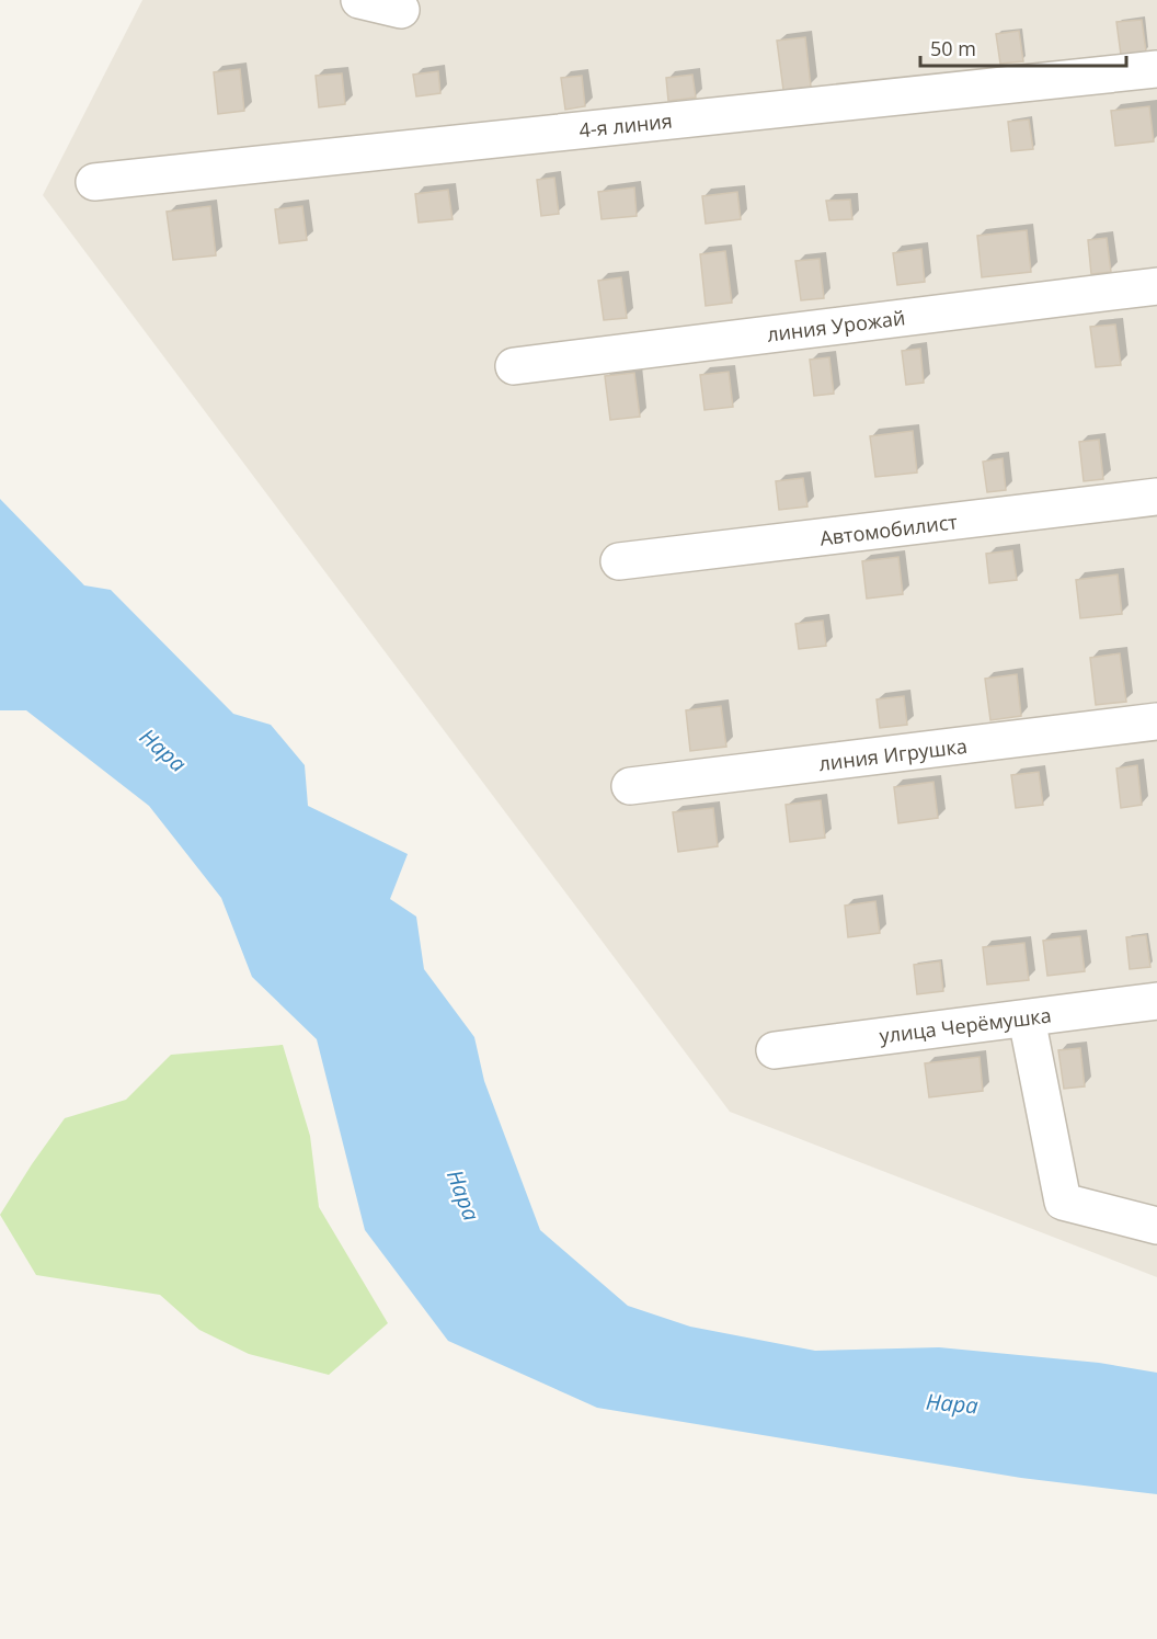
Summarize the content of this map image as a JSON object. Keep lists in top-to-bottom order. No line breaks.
{"streets":{"street":["4-я линия","линия Урожай","Автомобилист","линия Игрушка","улица Черёмушка"]},"water":["Нара"],"scale_bar":"50 m"}
